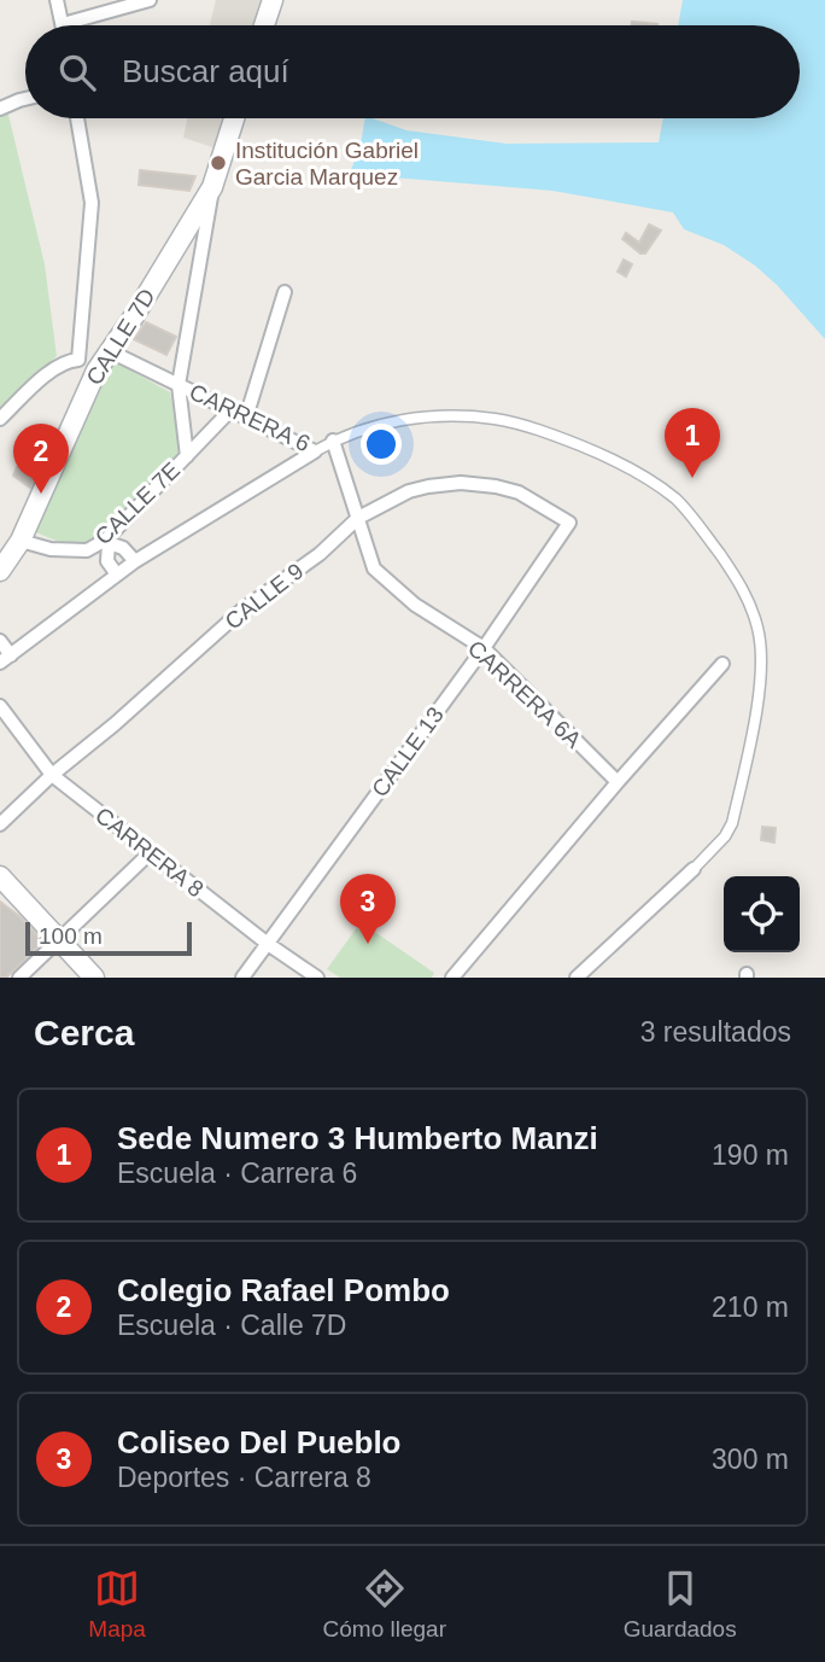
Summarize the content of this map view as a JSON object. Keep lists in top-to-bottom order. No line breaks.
{"streets":{"main road":["CALLE 7D"],"street":["CARRERA 6","CALLE 7E","CALLE 9","CARRERA 6A","CALLE 13","CARRERA 8"]},"crossings":[["CALLE 7D","CARRERA 6"],["CALLE 7D","CALLE 7E"],["CARRERA 6","CALLE 7E"],["CARRERA 6","CARRERA 6A"],["CALLE 9","CARRERA 6A"],["CALLE 9","CALLE 13"],["CALLE 9","CARRERA 8"],["CARRERA 6A","CALLE 13"],["CALLE 13","CARRERA 8"]],"places":["Institución Gabriel Garcia Marquez"],"scale_bar":"100 m","page":{"search":"Buscar aquí","pins":["1","2","3"],"scale":"100 m","heading":["Cerca","3 resultados"],"list":[{"mark":"1","name":"Sede Numero 3 Humberto Manzi","note":"Escuela · Carrera 6","value":"190 m"},{"mark":"2","name":"Colegio Rafael Pombo","note":"Escuela · Calle 7D","value":"210 m"},{"mark":"3","name":"Coliseo Del Pueblo","note":"Deportes · Carrera 8","value":"300 m"}],"nav":["Mapa","Cómo llegar","Guardados"]}}
